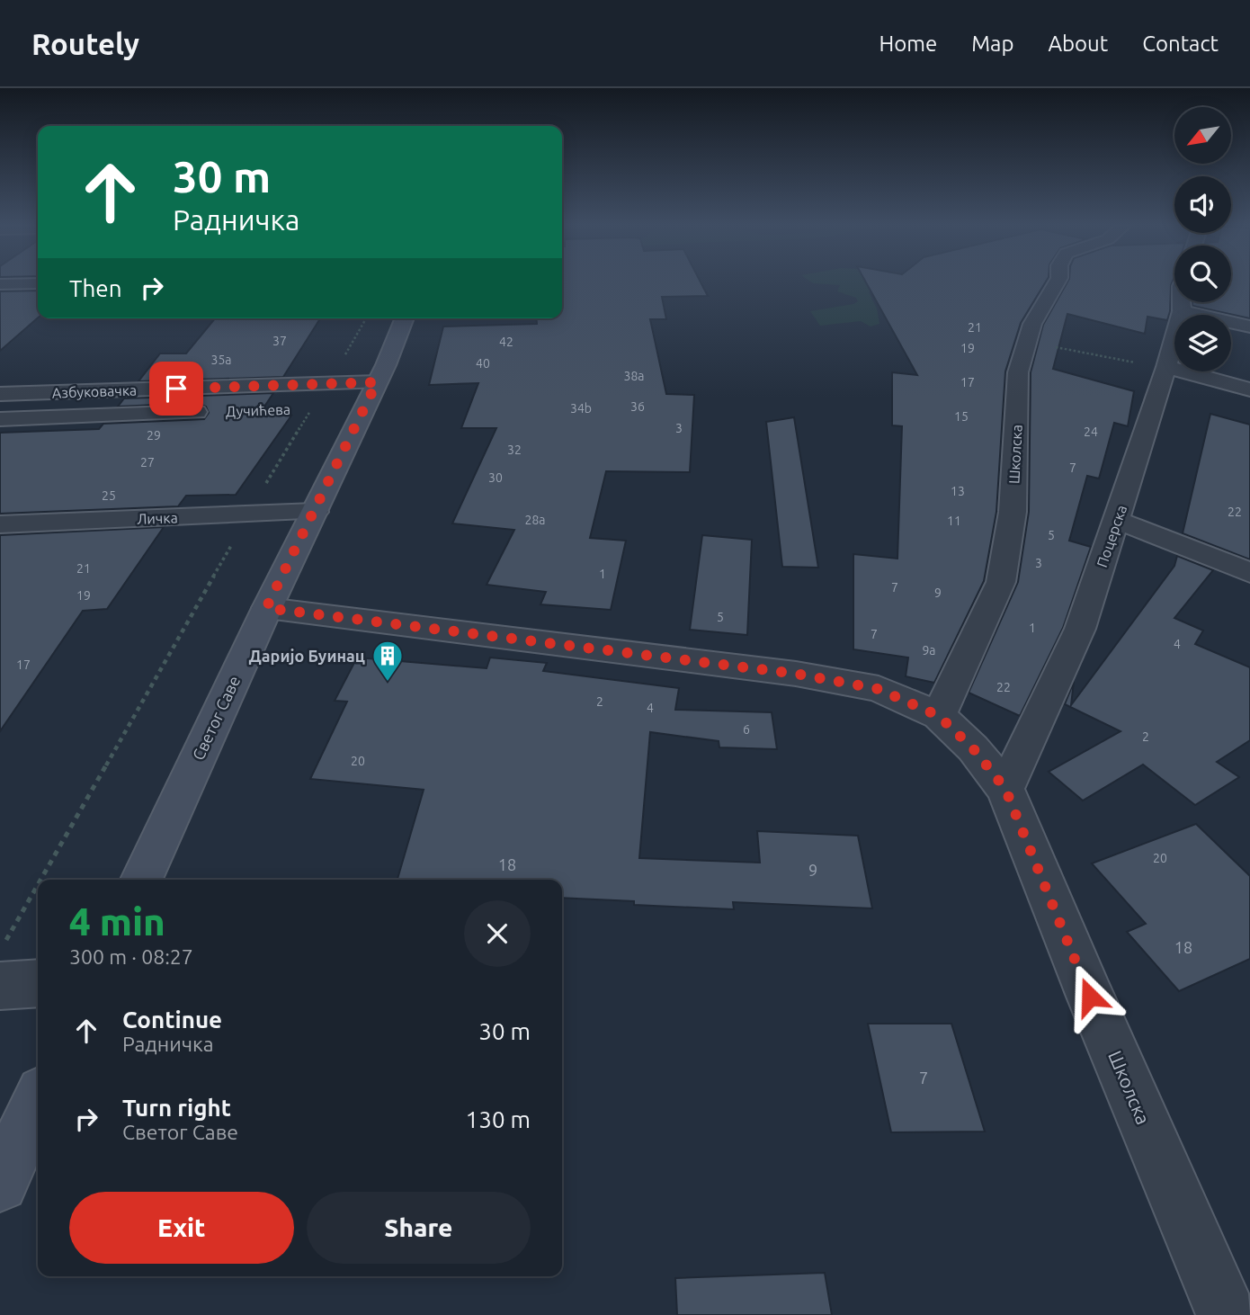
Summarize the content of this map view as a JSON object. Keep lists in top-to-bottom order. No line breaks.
{"streets":{"street":["Азбуковачка","Дучићева","Школска","Личка","Поцерска","Светог Саве"]},"crossings":[["Азбуковачка","Светог Саве"],["Школска","Поцерска"],["Школска","Светог Саве"],["Личка","Светог Саве"]],"places":{"building":["Даријо Буинац"]},"house_numbers":["21","37","42","19","35a","40","38a","17","36","34b","15","3","24","29","32","27","7","30","13","25","22","28a","11","5","3","21","1","7","9","19","5","1","7","4","9a","17","22","2","4","6","2","20","20","18","9","18","7"],"north":"bottom left","page":{"header":"Routely","nav":["Home","Map","About","Contact"],"turn":["30 m","Радничка"],"then":"Then","heading":["4 min","300 m · 08:27"],"list":[{"name":"Continue","note":"Радничка","value":"30 m"},{"name":"Turn right","note":"Светог Саве","value":"130 m"}],"buttons":["Exit","Share"]}}
